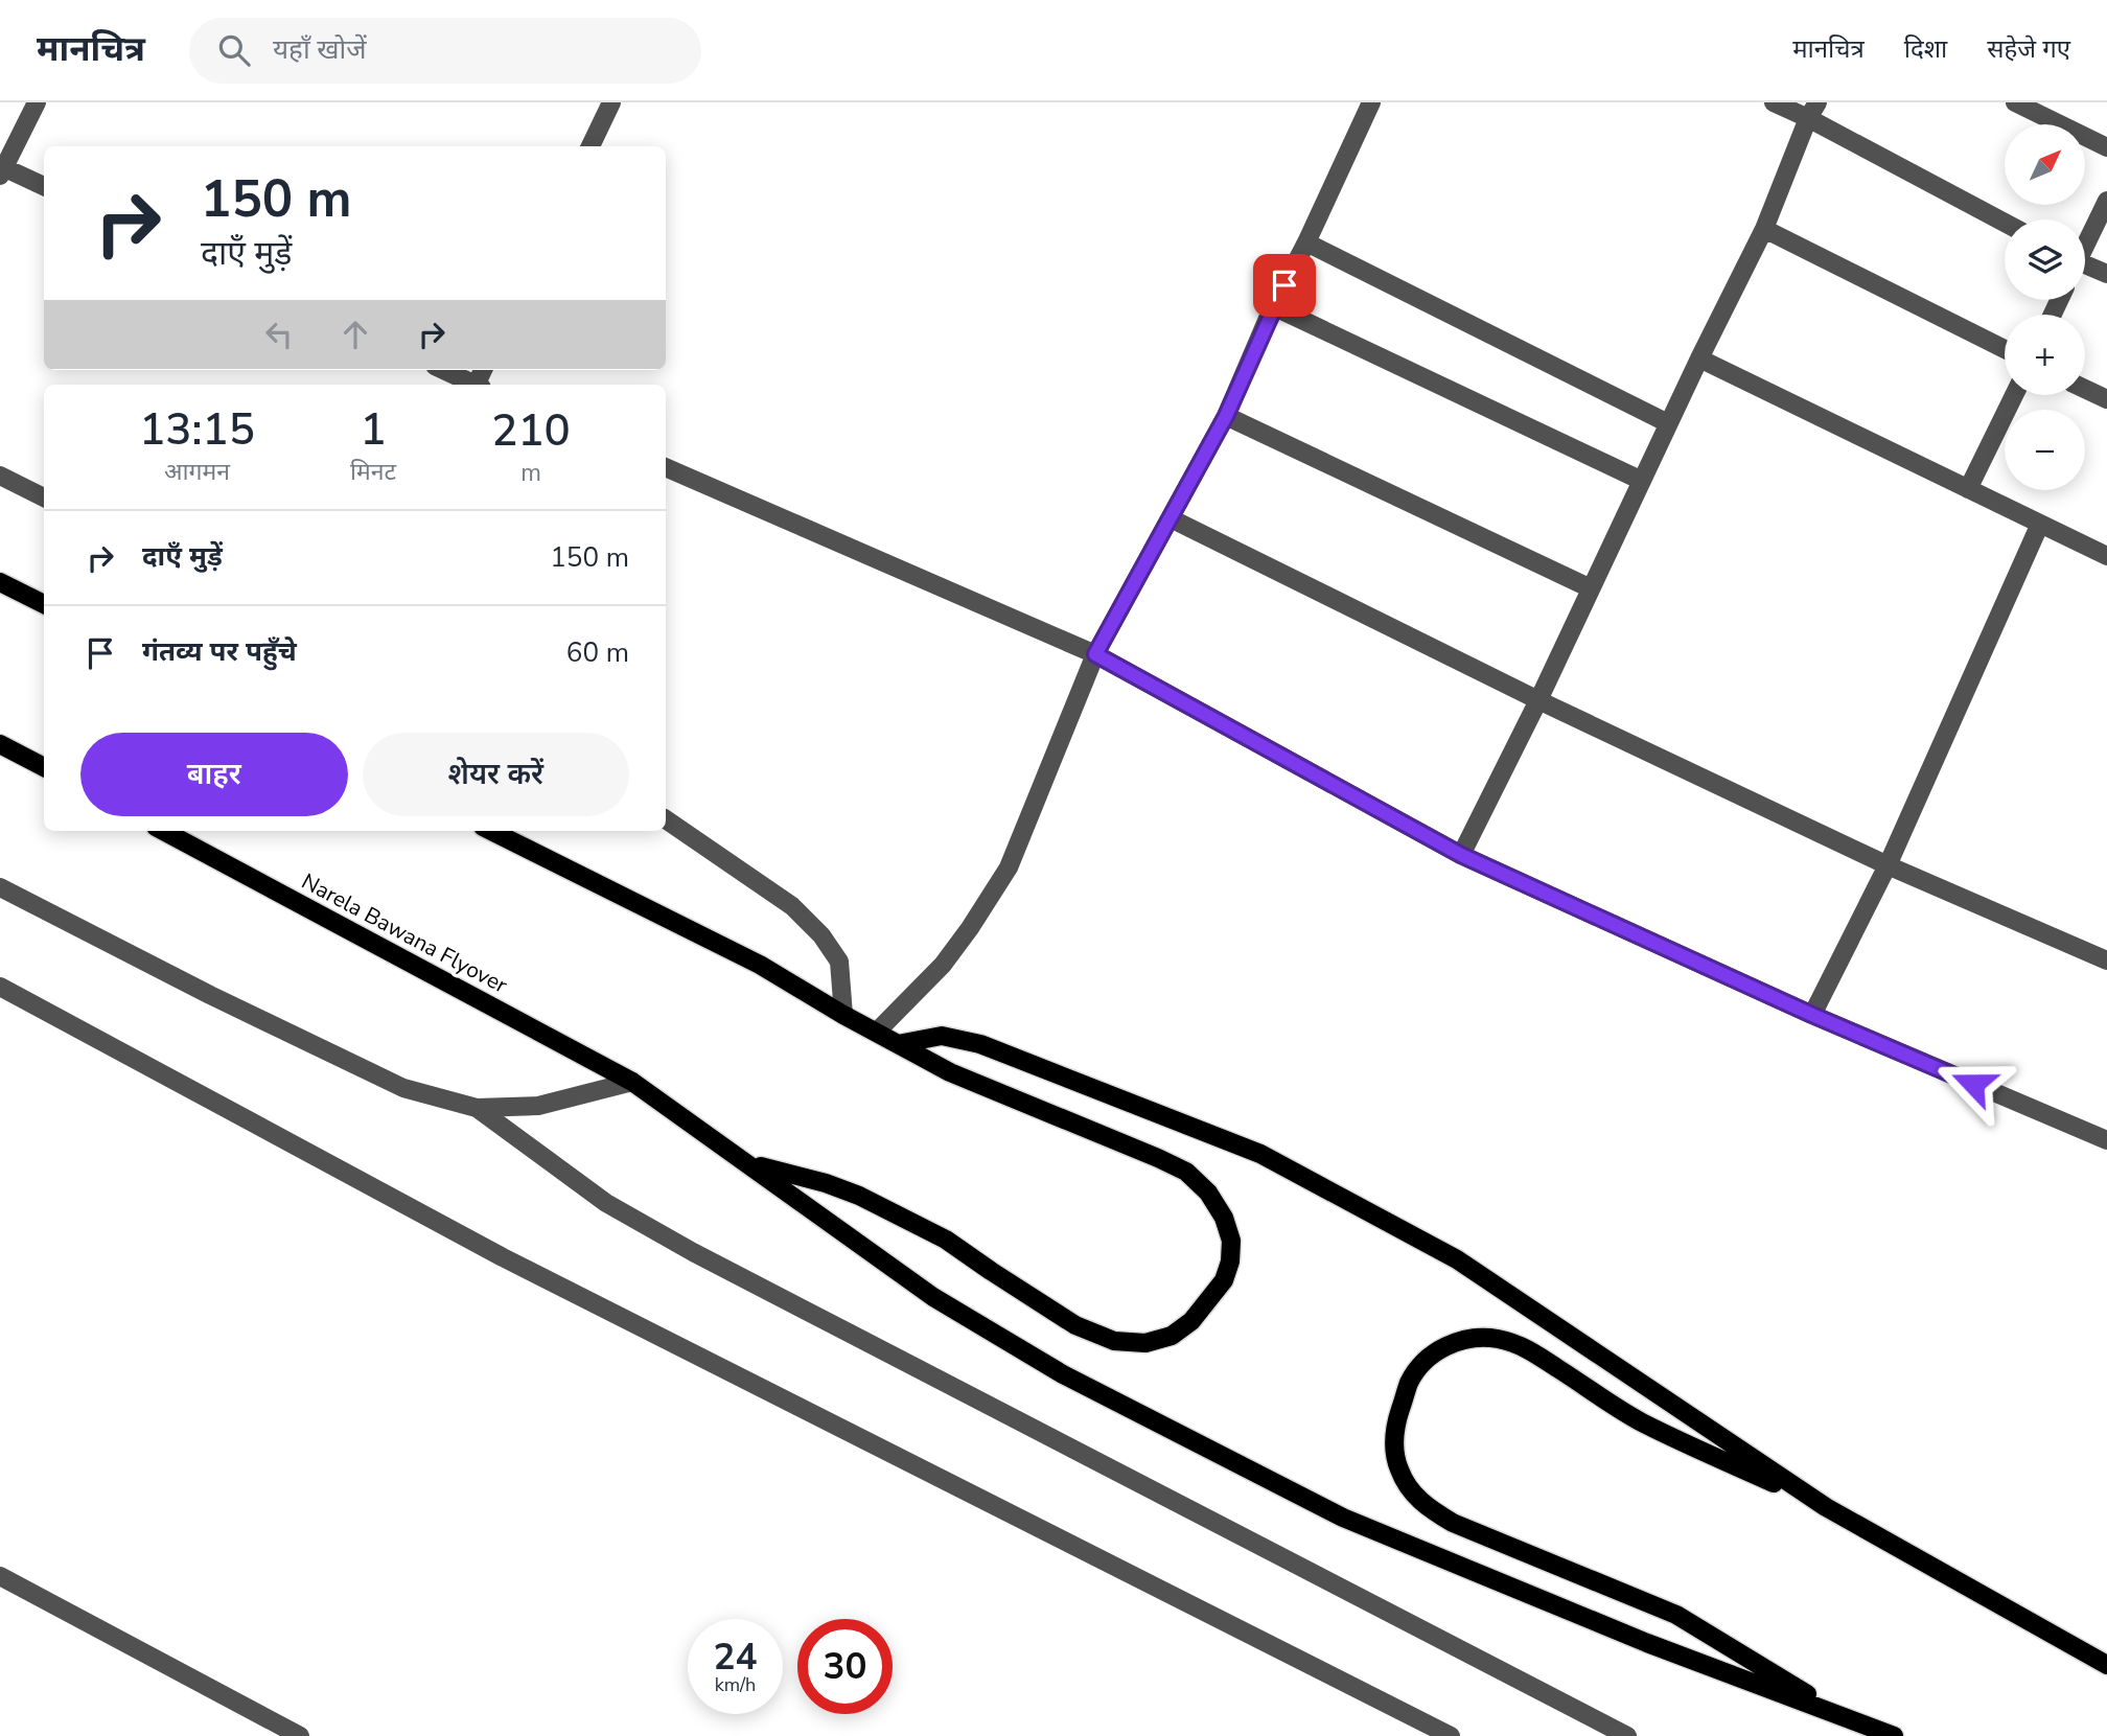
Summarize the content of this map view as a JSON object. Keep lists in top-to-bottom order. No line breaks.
{"streets":{"main road":["Narela Bawana Flyover"]},"north":"top right","page":{"header":"मानचित्र","search":"यहाँ खोजें","nav":["मानचित्र","दिशा","सहेजे गए"],"map_buttons":["+","−"],"turn":["150 m","दाएँ मुड़ें"],"eta":["13:15","आगमन","1","मिनट","210","m"],"list":[{"name":"दाएँ मुड़ें","value":"150 m"},{"name":"गंतव्य पर पहुँचे","value":"60 m"}],"buttons":["बाहर","शेयर करें"],"speed":"24 km/h","limit":"30"}}
